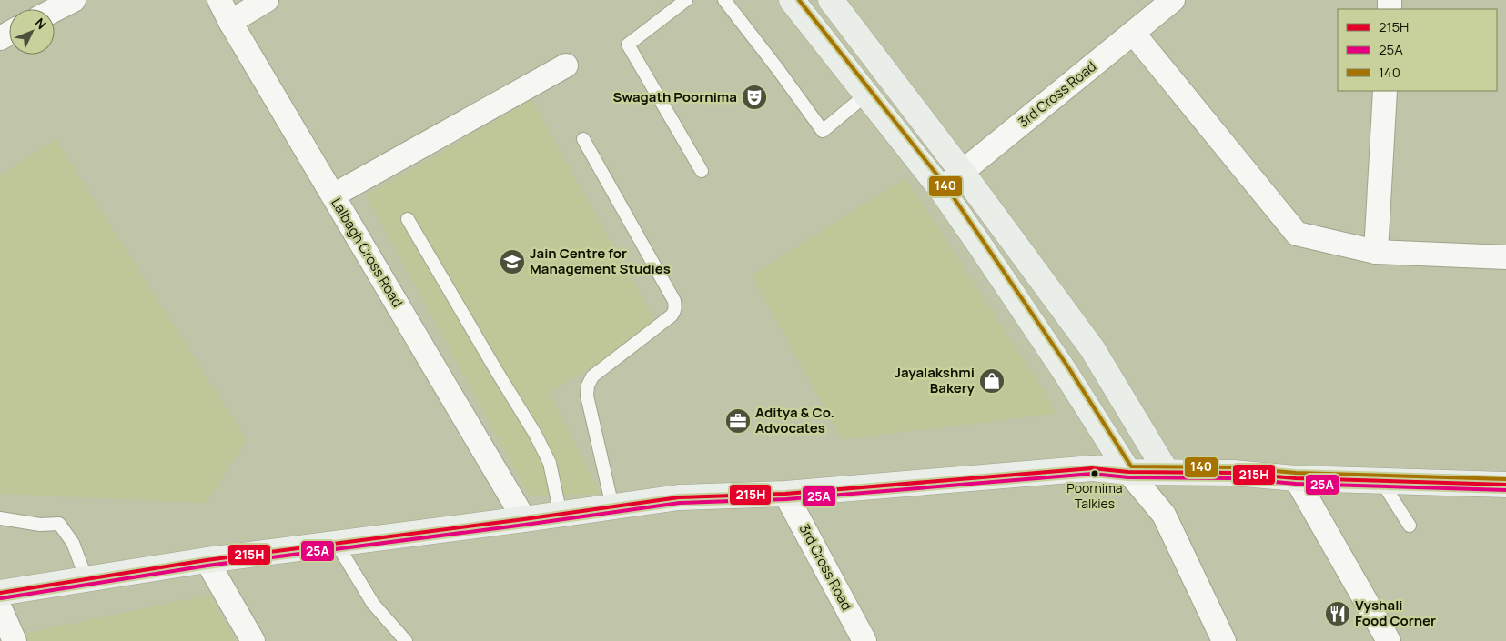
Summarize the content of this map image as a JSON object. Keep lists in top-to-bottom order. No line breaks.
{"streets":{"street":["3rd Cross Road","Lalbagh Cross Road"]},"places":{"theatre":["Swagath Poornima"],"school or university":["Jain Centre for Management Studies"],"shop":["Jayalakshmi Bakery"],"office":["Aditya & Co. Advocates"],"other":["Poornima Talkies"],"restaurant":["Vyshali Food Corner"]},"lines":["transit line 140","transit line 215H","transit line 25A"],"legend":["215H","25A","140"],"north":"top right"}
